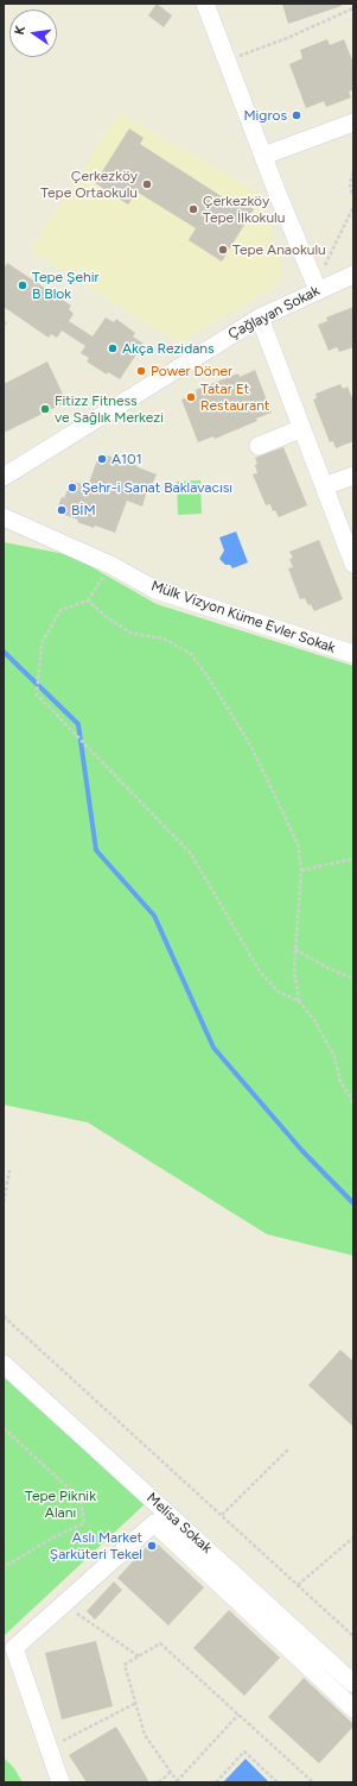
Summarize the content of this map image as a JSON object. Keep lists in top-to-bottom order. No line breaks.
{"streets":{"street":["Çağlayan Sokak","Mülk Vizyon Küme Evler Sokak","Melisa Sokak"]},"parks":["Tepe Piknik Alanı"],"places":["Migros","Çerkezköy Tepe Ortaokulu","Çerkezköy Tepe İlkokulu","Tepe Anaokulu","Tepe Şehir B Blok","Akça Rezidans","Power Döner","Tatar Et Restaurant","Fitizz Fitness ve Sağlık Merkezi","A101","Şehr-i Sanat Baklavacısı","BİM","Aslı Market Şarküteri Tekel"],"north":"left"}
